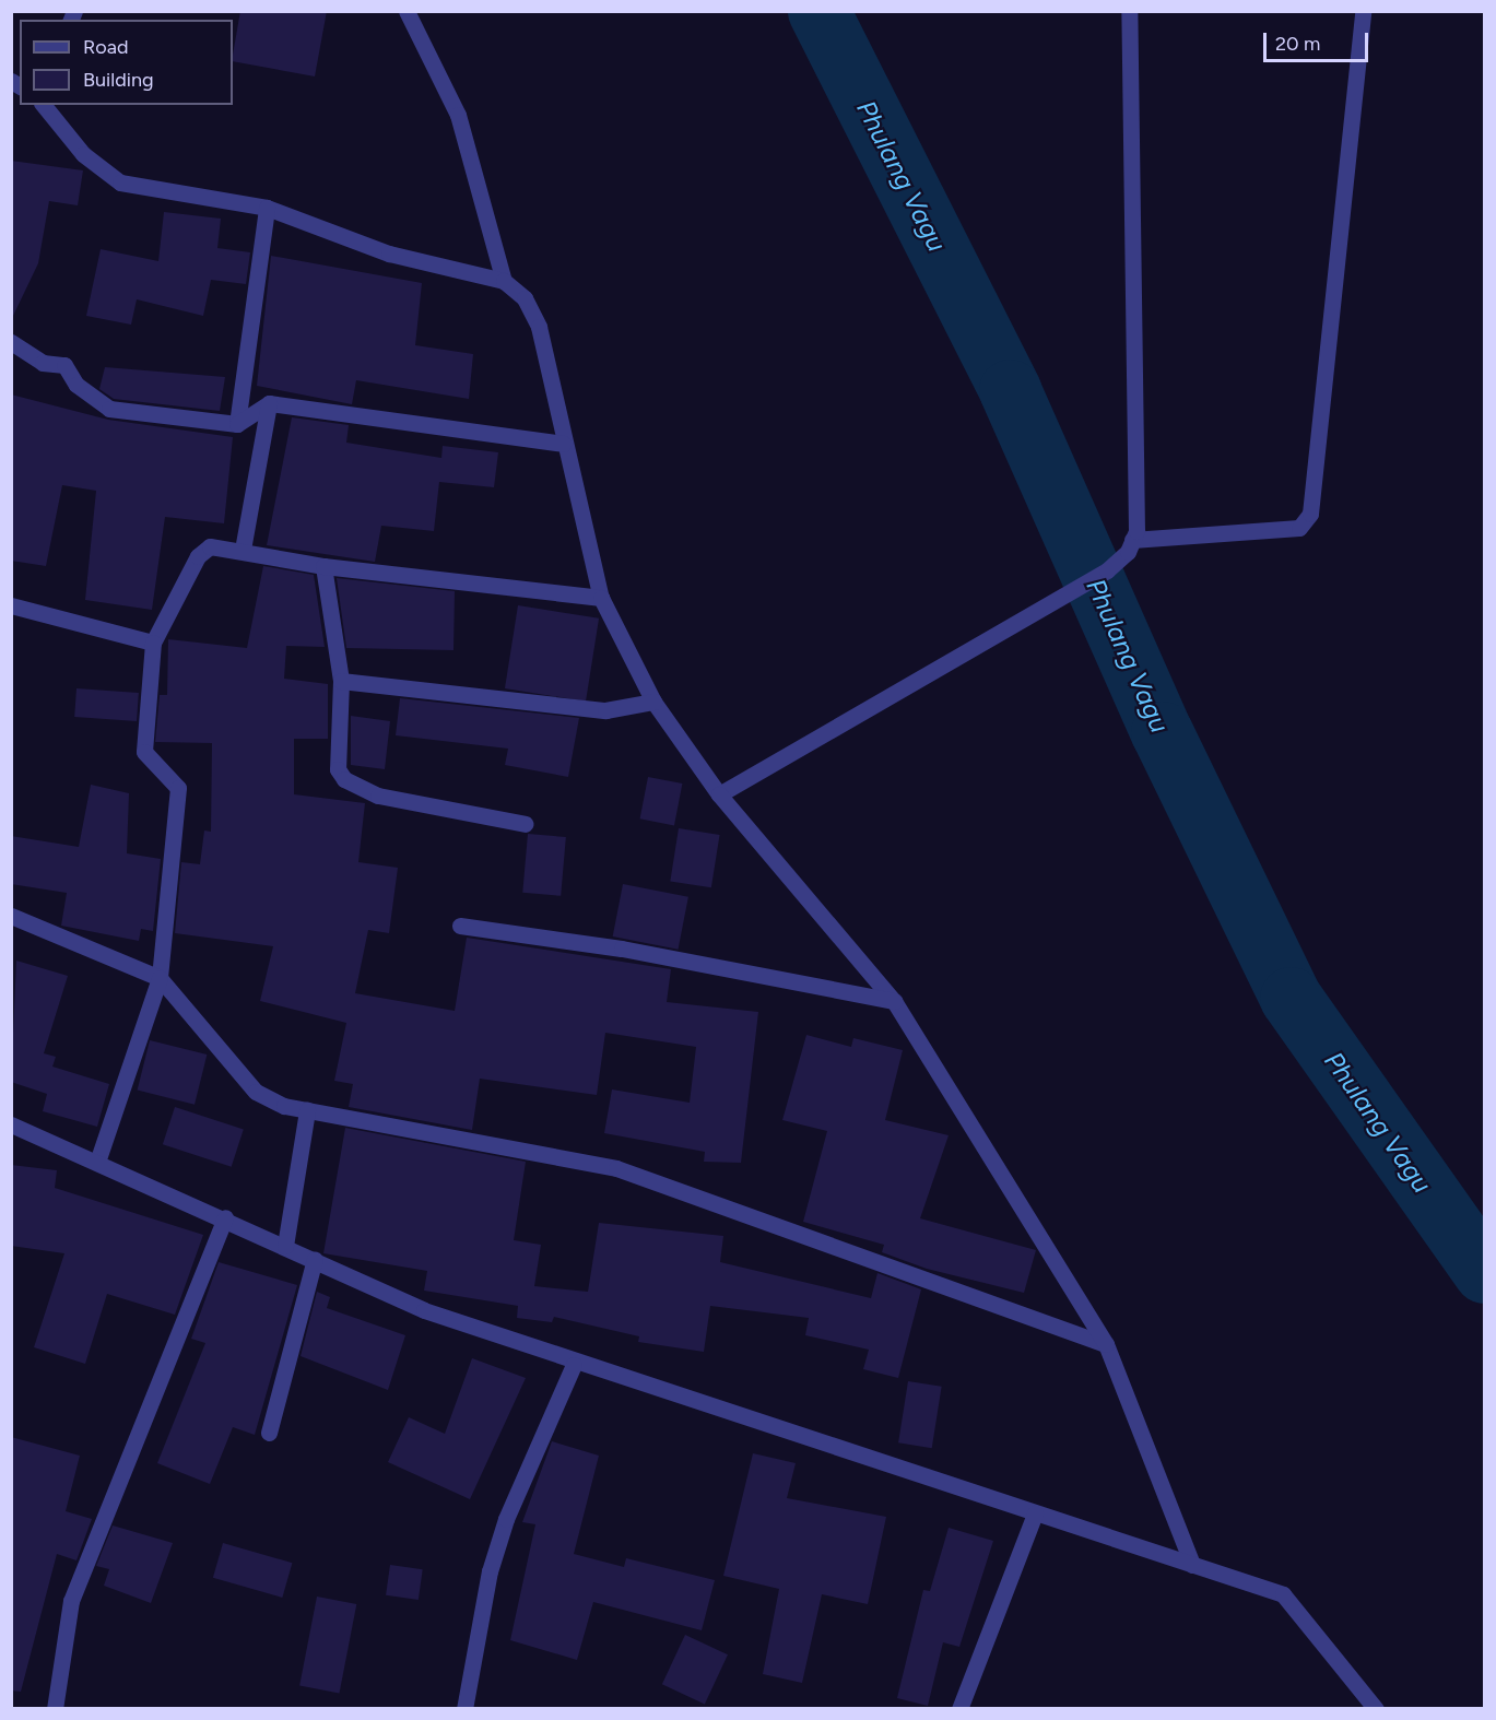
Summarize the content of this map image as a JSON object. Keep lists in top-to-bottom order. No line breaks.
{"water":["Phulang Vagu"],"legend":["Road","Building"],"scale_bar":"20 m"}
